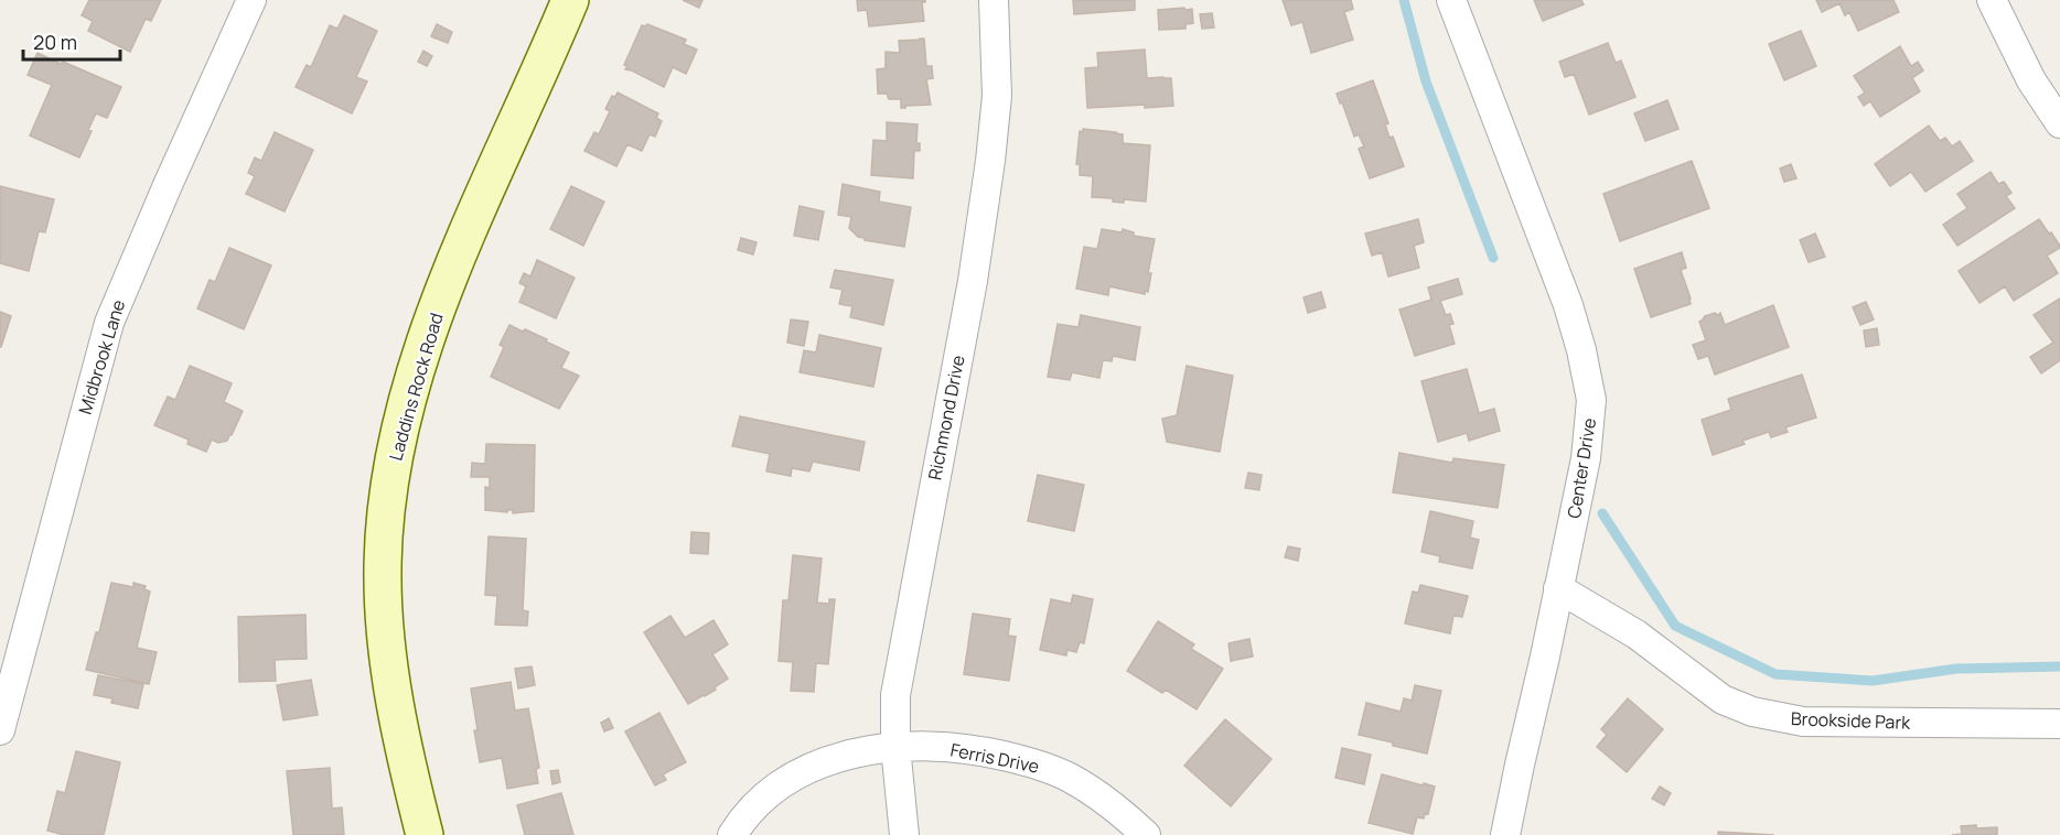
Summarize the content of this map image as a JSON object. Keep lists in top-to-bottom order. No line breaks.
{"streets":{"street":["Midbrook Lane","Laddins Rock Road","Richmond Drive","Center Drive","Brookside Park","Ferris Drive"]},"crossings":[["Richmond Drive","Ferris Drive"],["Center Drive","Brookside Park"]],"scale_bar":"20 m"}
